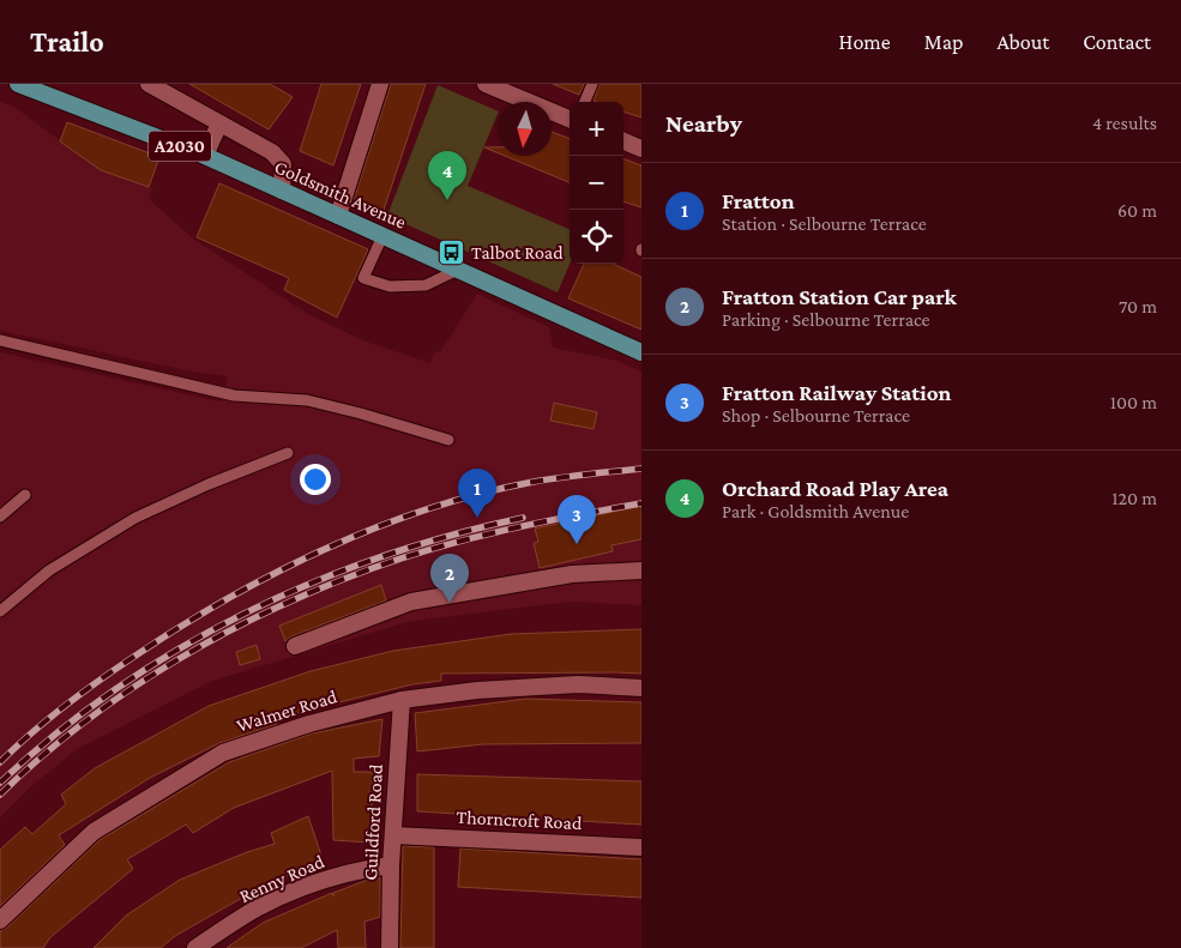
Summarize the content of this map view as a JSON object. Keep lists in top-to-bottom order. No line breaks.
{"streets":{"main road":["A2030","Goldsmith Avenue"],"street":["Walmer Road","Thorncroft Road","Guildford Road","Renny Road"]},"crossings":[["Walmer Road","Guildford Road"],["Thorncroft Road","Guildford Road"],["Guildford Road","Renny Road"]],"places":{"bus stop":["Talbot Road"]},"north":"bottom","page":{"header":"Trailo","nav":["Home","Map","About","Contact"],"heading":["Nearby","4 results"],"map_buttons":["+","−"],"pins":["4","1","3","2"],"list":[{"mark":"1","name":"Fratton","note":"Station · Selbourne Terrace","value":"60 m"},{"mark":"2","name":"Fratton Station Car park","note":"Parking · Selbourne Terrace","value":"70 m"},{"mark":"3","name":"Fratton Railway Station","note":"Shop · Selbourne Terrace","value":"100 m"},{"mark":"4","name":"Orchard Road Play Area","note":"Park · Goldsmith Avenue","value":"120 m"}]}}
